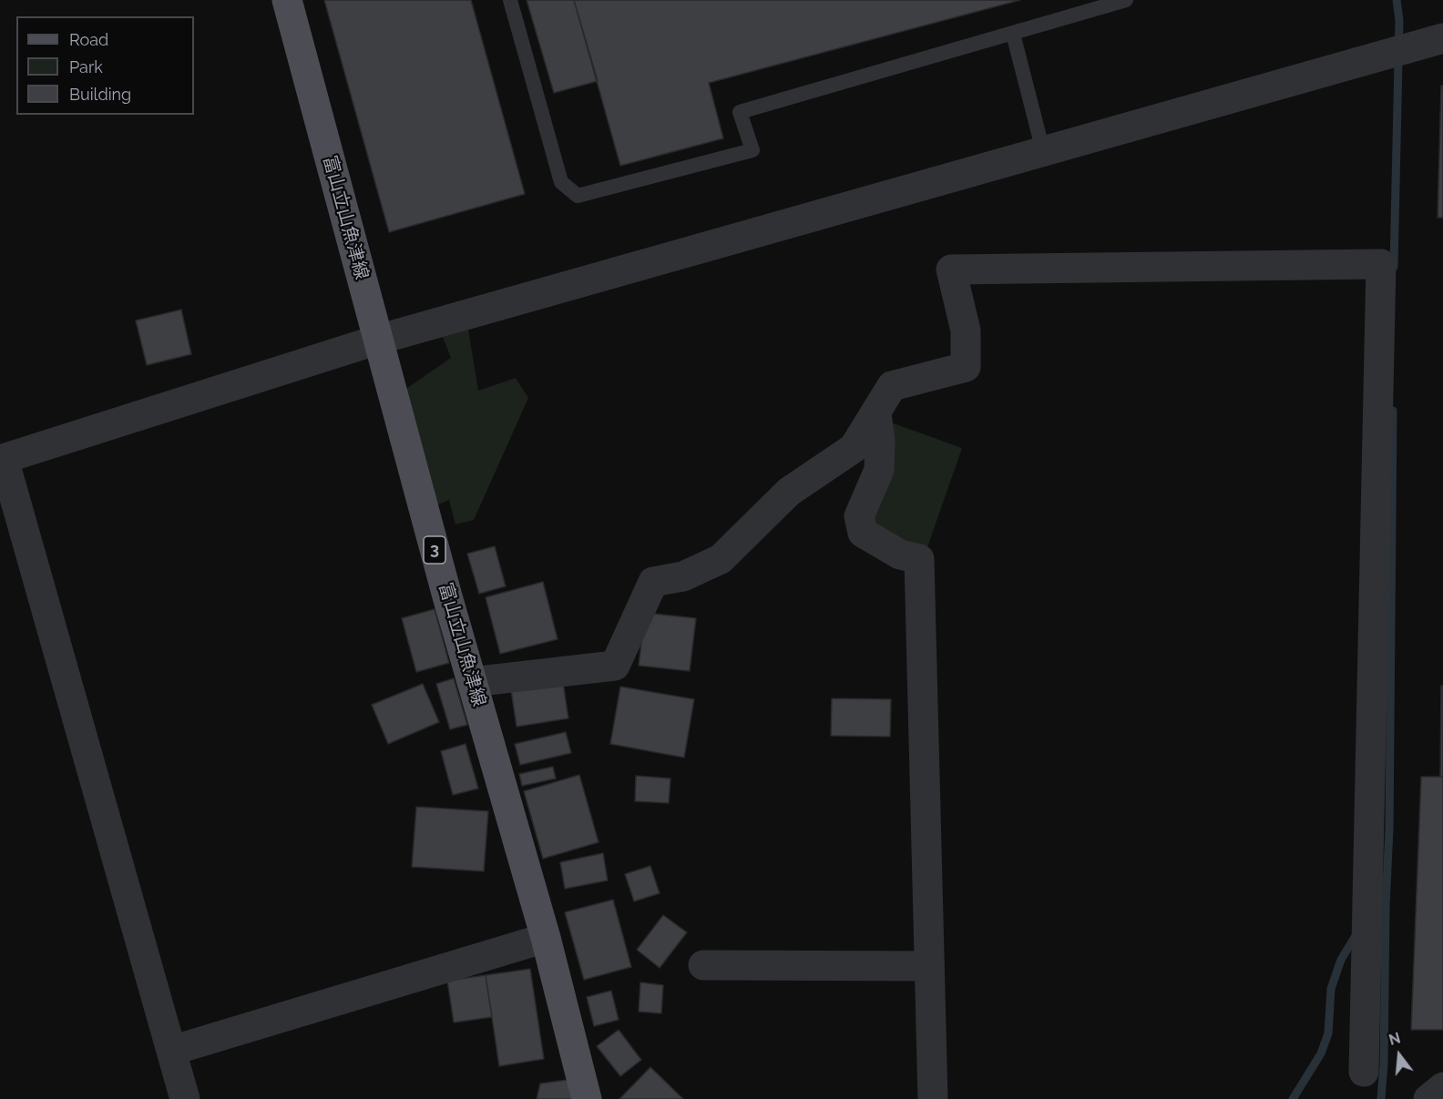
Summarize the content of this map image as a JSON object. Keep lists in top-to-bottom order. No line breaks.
{"streets":{"main road":["富山立山魚津線","3"]},"legend":["Road","Park","Building"],"north":"top"}
